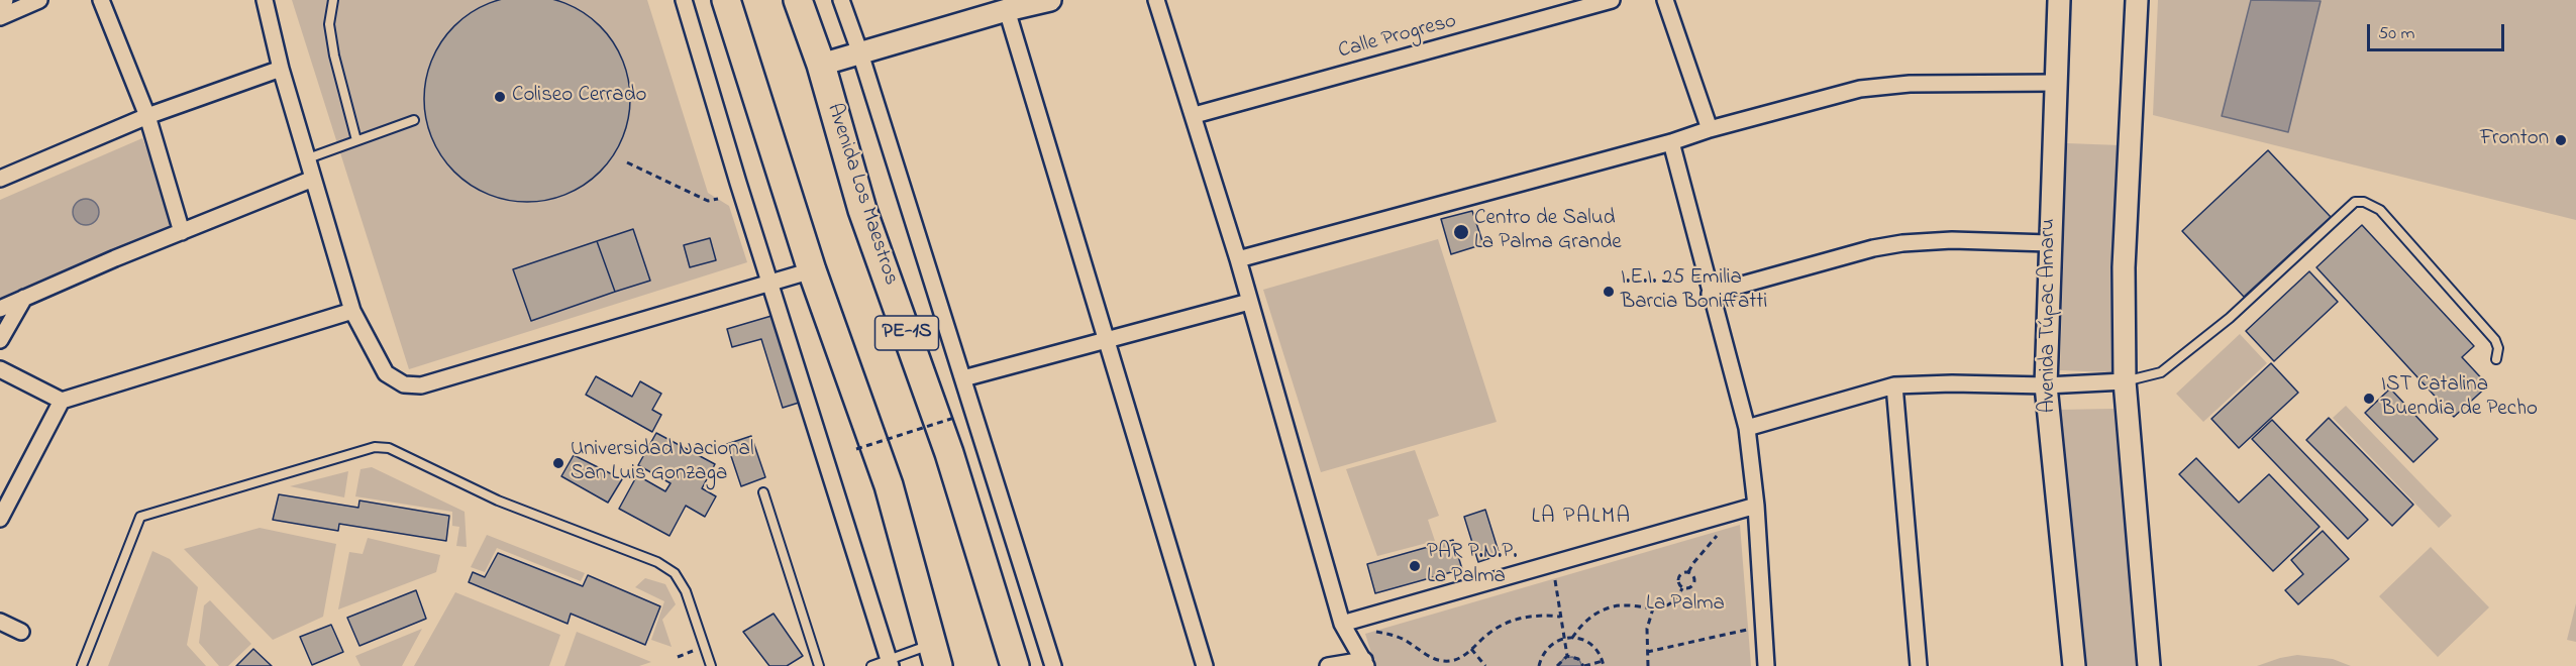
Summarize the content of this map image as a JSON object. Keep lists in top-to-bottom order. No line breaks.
{"streets":{"highway":["Avenida Los Maestros","PE-1S"],"main road":["Avenida Túpac Amaru"],"street":["Calle Progreso"]},"districts":["LA PALMA"],"parks":["La Palma"],"places":["Coliseo Cerrado","Fronton","Centro de Salud La Palma Grande","I.E.I. 25 Emilia Barcia Boniffatti","IST Catalina Buendia de Pecho","Universidad Nacional San Luis Gonzaga","PAR P.N.P. La Palma"],"scale_bar":"50 m"}
